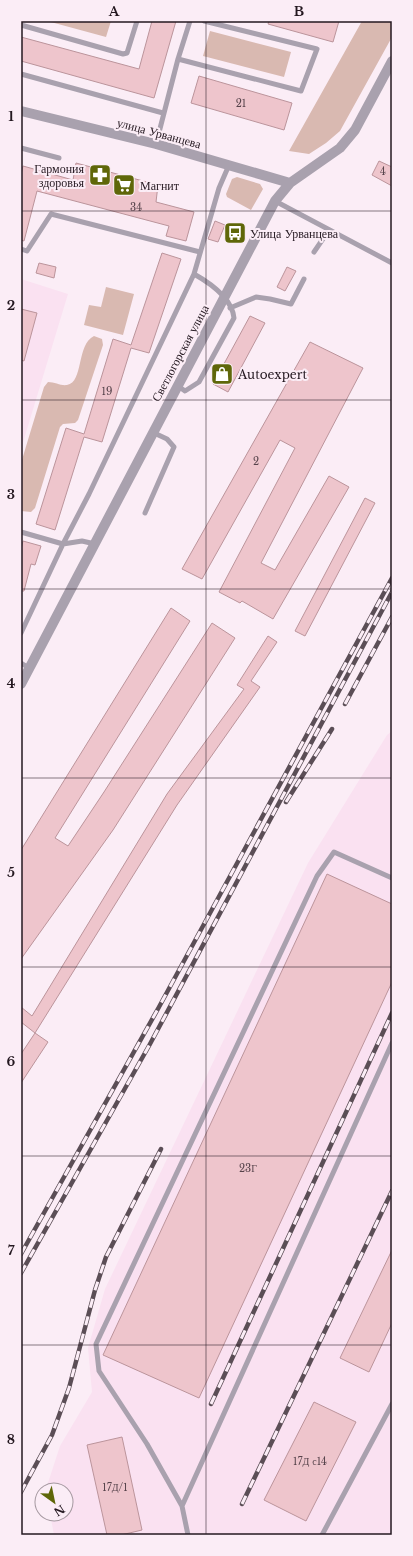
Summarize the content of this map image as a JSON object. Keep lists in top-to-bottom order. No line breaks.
{"streets":{"street":["улица Урванцева","Светлогорская улица"]},"crossings":[["улица Урванцева","Светлогорская улица"]],"places":{"pharmacy":["Гармония здоровья"],"supermarket":["Магнит"],"bus stop":["Улица Урванцева"],"shop":["Autoexpert"]},"house_numbers":["21","4","34","19","2","23Г","17Д с14","17Д/1"],"north":"bottom right","grid":{"columns":["A","B"],"rows":["1","2","3","4","5","6","7","8"]}}
